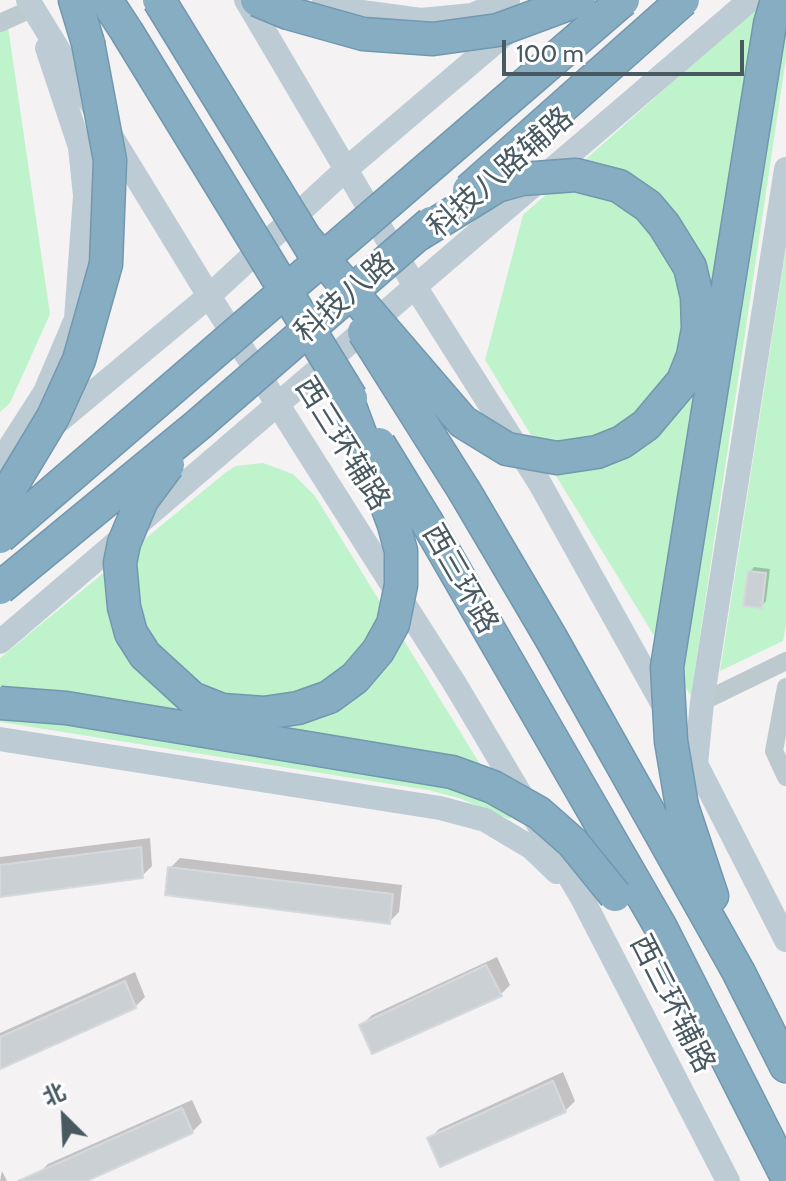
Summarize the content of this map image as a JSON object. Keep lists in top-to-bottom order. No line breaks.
{"streets":{"highway":["科技八路","西三环路"],"main road":["科技八路辅路","西三环辅路"]},"crossings":[["科技八路辅路","西三环辅路"]],"scale_bar":"100 m","north":"top left"}
